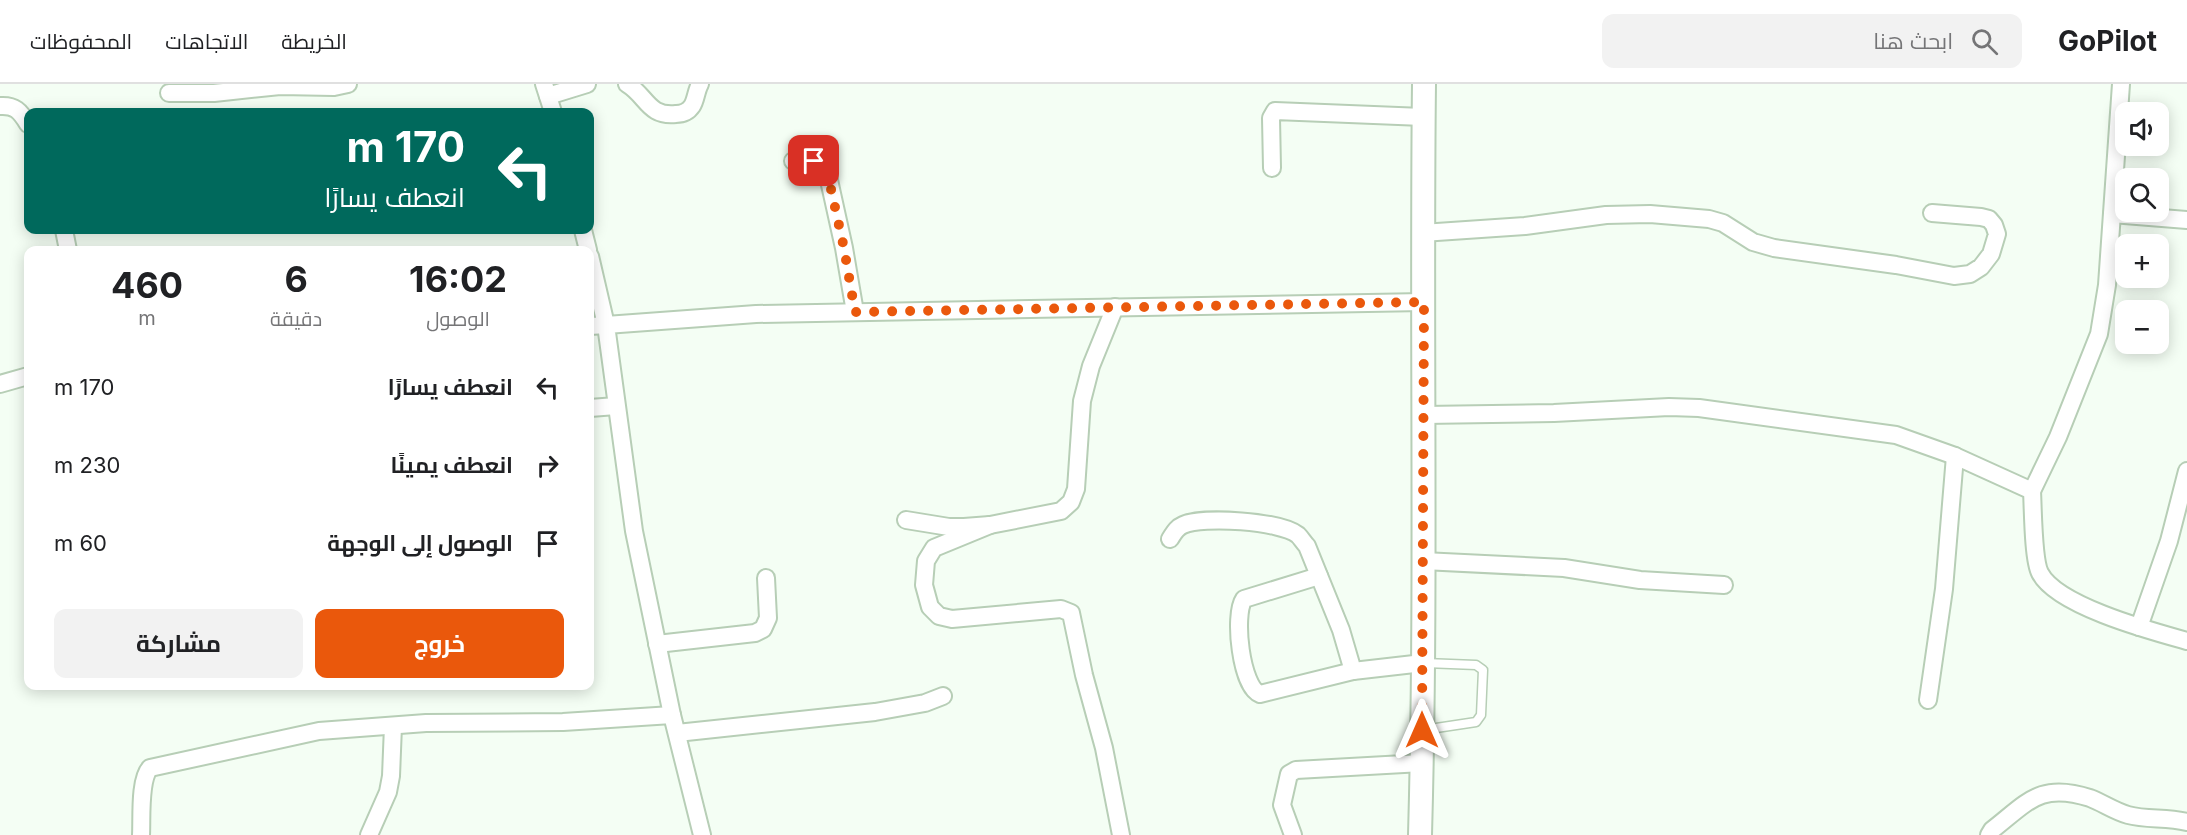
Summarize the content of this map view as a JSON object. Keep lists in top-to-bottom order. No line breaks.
{"page":{"header":"GoPilot","search":"ابحث هنا","nav":["الخريطة","الاتجاهات","المحفوظات"],"map_buttons":["+","−"],"turn":["170 m","انعطف يسارًا"],"eta":["16:02","الوصول","6","دقيقة","460","m"],"list":[{"name":"انعطف يسارًا","value":"170 m"},{"name":"انعطف يمينًا","value":"230 m"},{"name":"الوصول إلى الوجهة","value":"60 m"}],"buttons":["خروج","مشاركة"]}}
